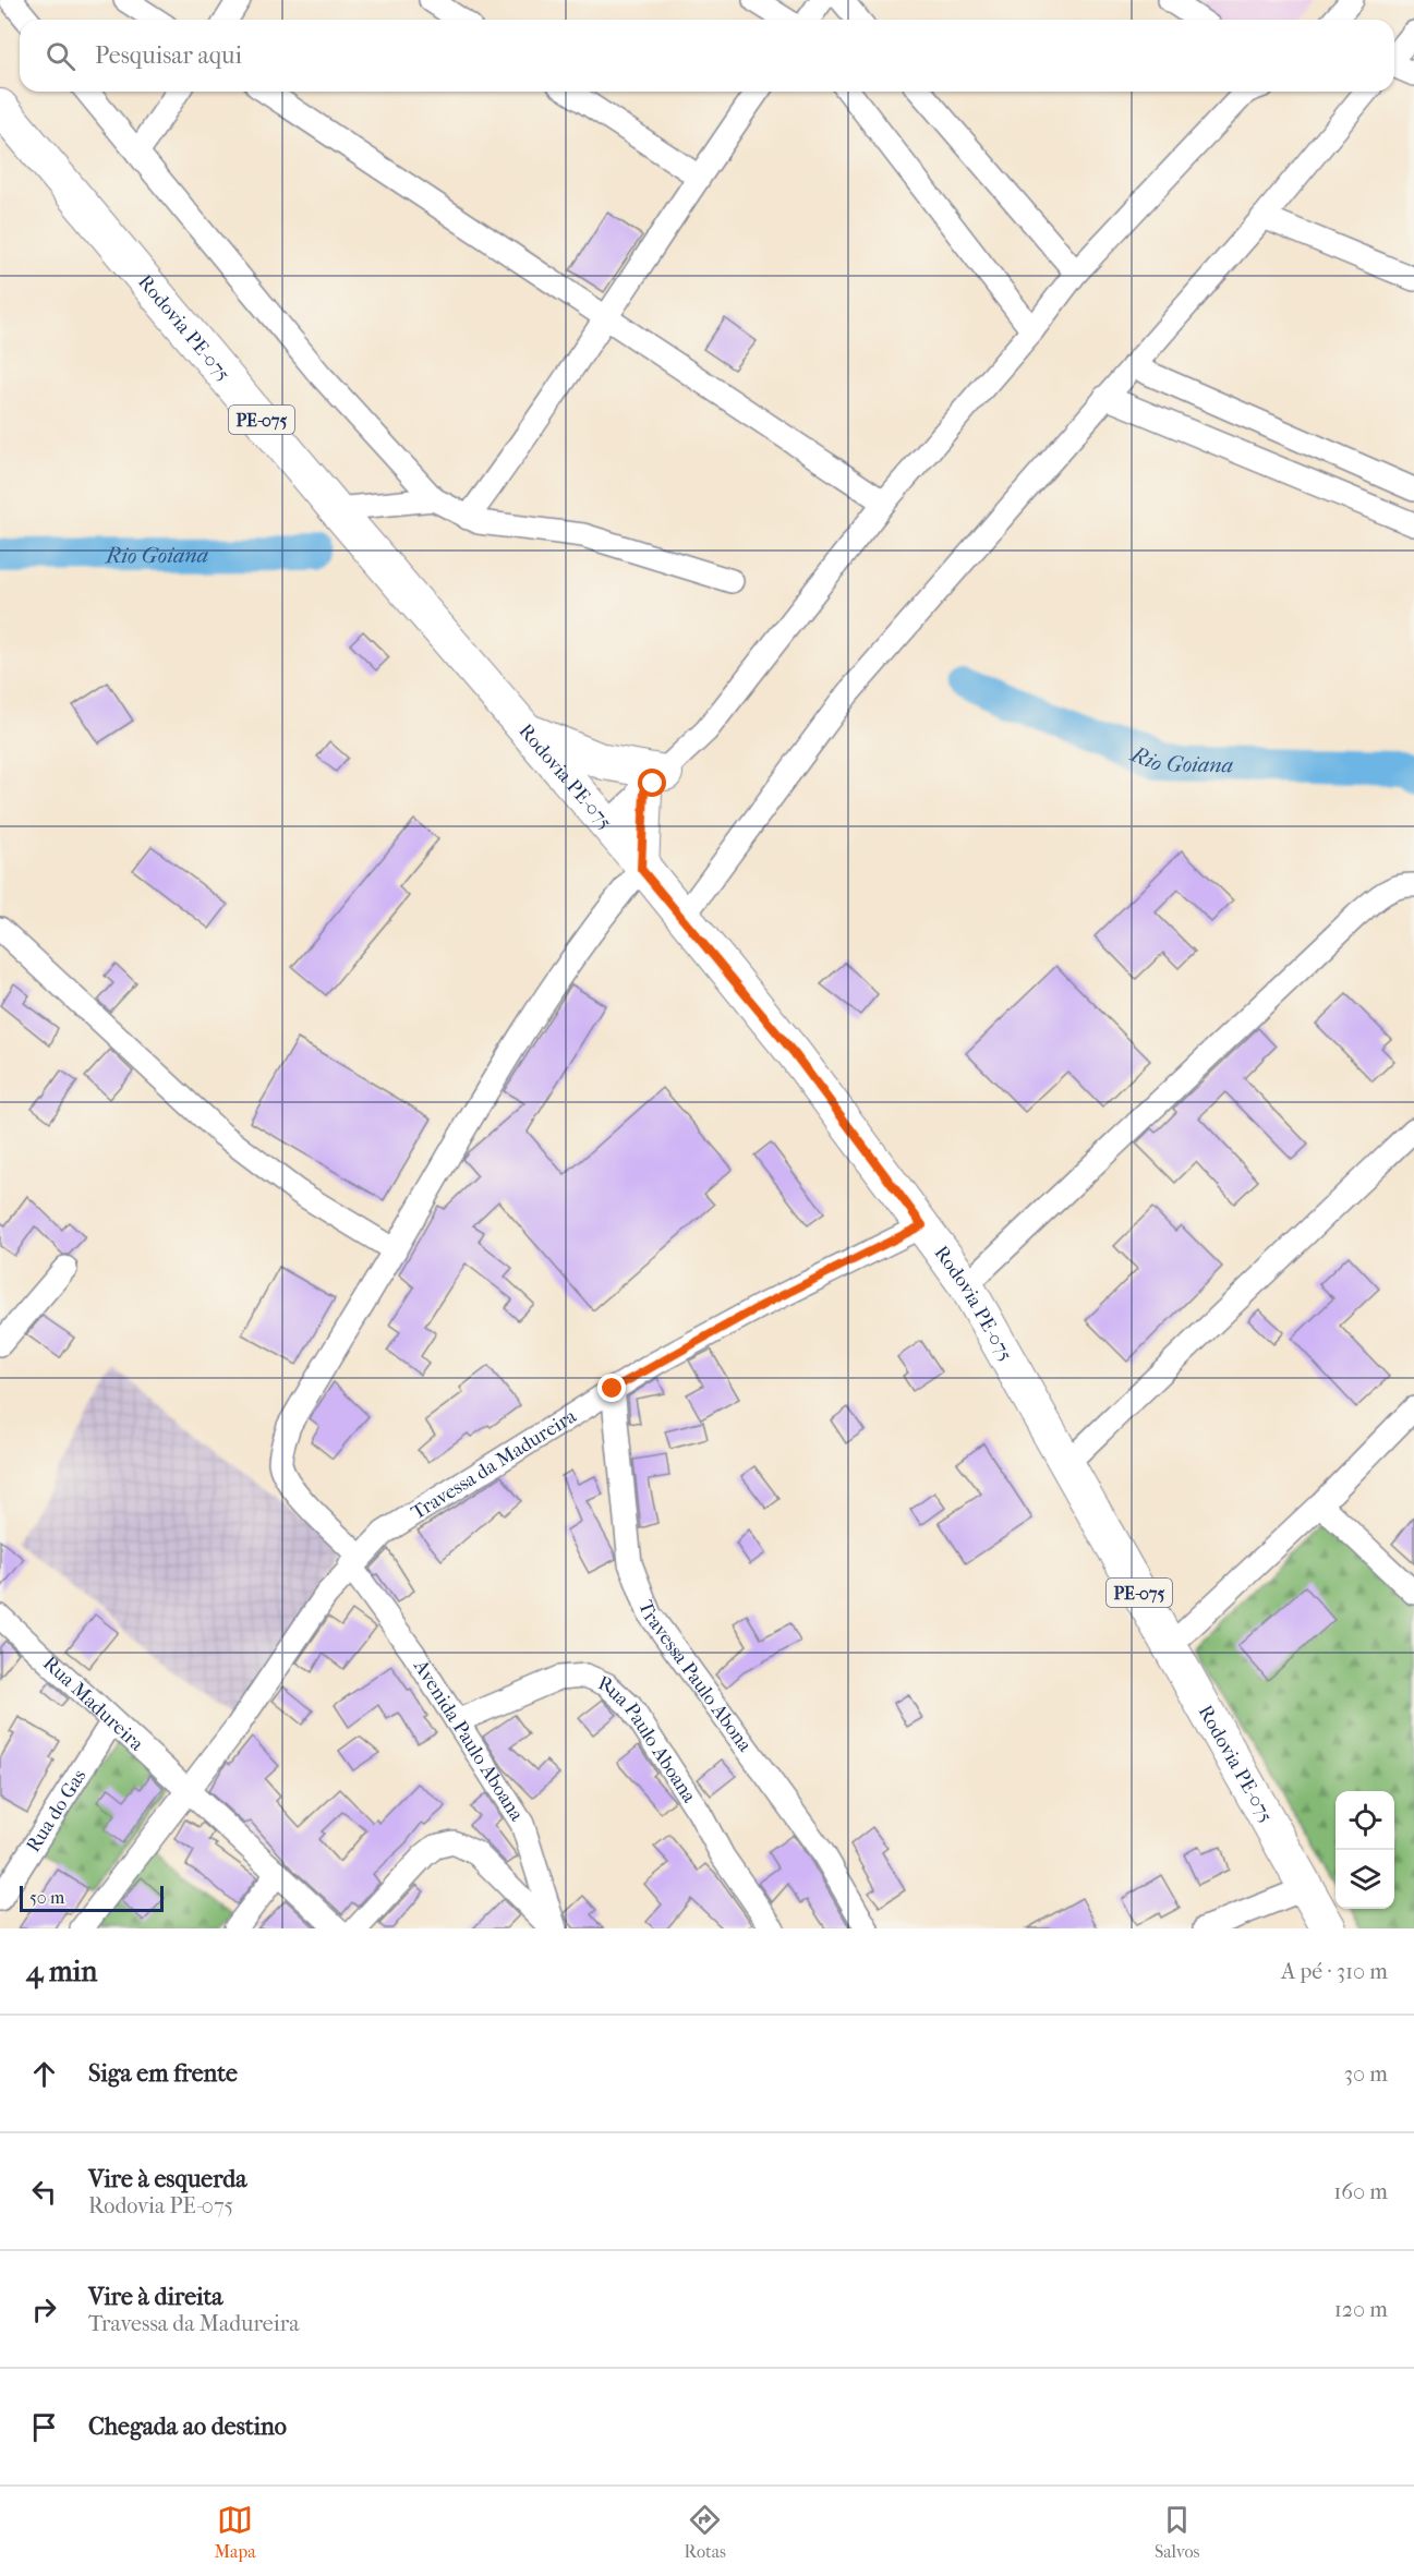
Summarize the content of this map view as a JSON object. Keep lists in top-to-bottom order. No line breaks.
{"streets":{"main road":["Rodovia PE-075","PE-075"],"street":["Travessa da Madureira","Travessa Paulo Abona","Rua Madureira","Avenida Paulo Aboana","Rua Paulo Aboana","Rua do Gas"]},"crossings":[["Rodovia PE-075","Travessa da Madureira"],["Rodovia PE-075","Avenida Paulo Aboana"],["Travessa da Madureira","Travessa Paulo Abona"],["Travessa da Madureira","Rua Madureira"],["Travessa da Madureira","Avenida Paulo Aboana"],["Rua Madureira","Rua do Gas"],["Avenida Paulo Aboana","Rua Paulo Aboana"]],"water":["Rio Goiana"],"scale_bar":"50 m","page":{"search":"Pesquisar aqui","scale":"50 m","heading":["4 min","A pé · 310 m"],"list":[["Siga em frente","30 m"],["Vire à esquerda","Rodovia PE-075","160 m"],["Vire à direita","Travessa da Madureira","120 m"],"Chegada ao destino"],"nav":["Mapa","Rotas","Salvos"]}}
